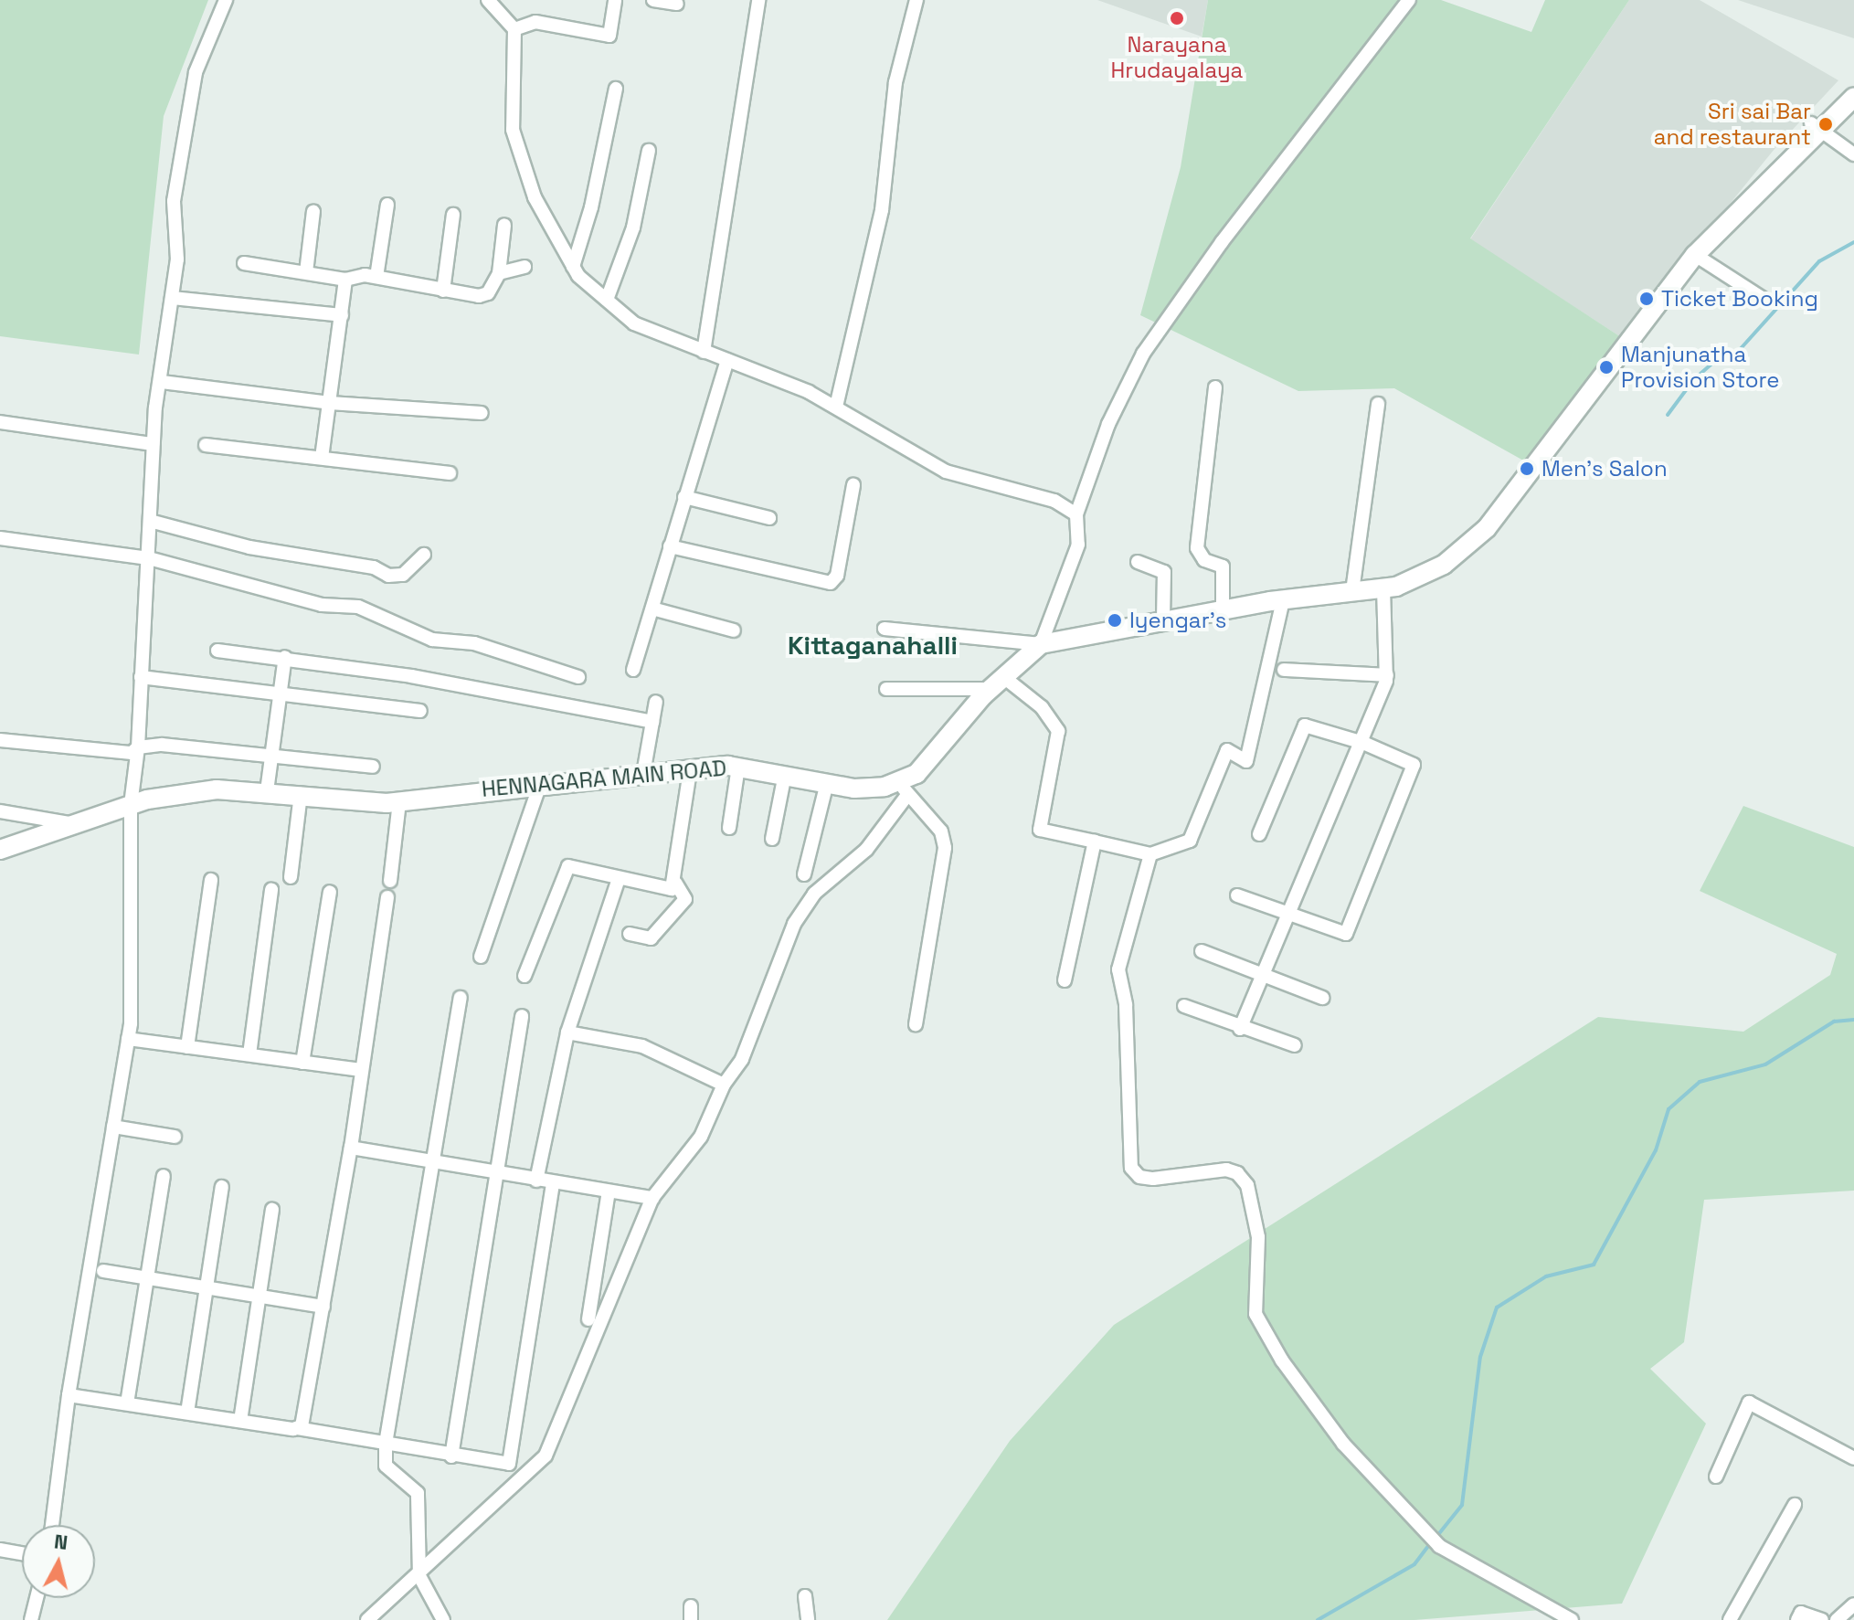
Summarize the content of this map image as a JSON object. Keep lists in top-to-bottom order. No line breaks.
{"streets":{"street":["HENNAGARA MAIN ROAD"]},"districts":["Kittaganahalli"],"places":["Narayana Hrudayalaya","Sri sai Bar and restaurant","Ticket Booking","Manjunatha Provision Store","Men's Salon","Iyengar's"],"north":"top"}
